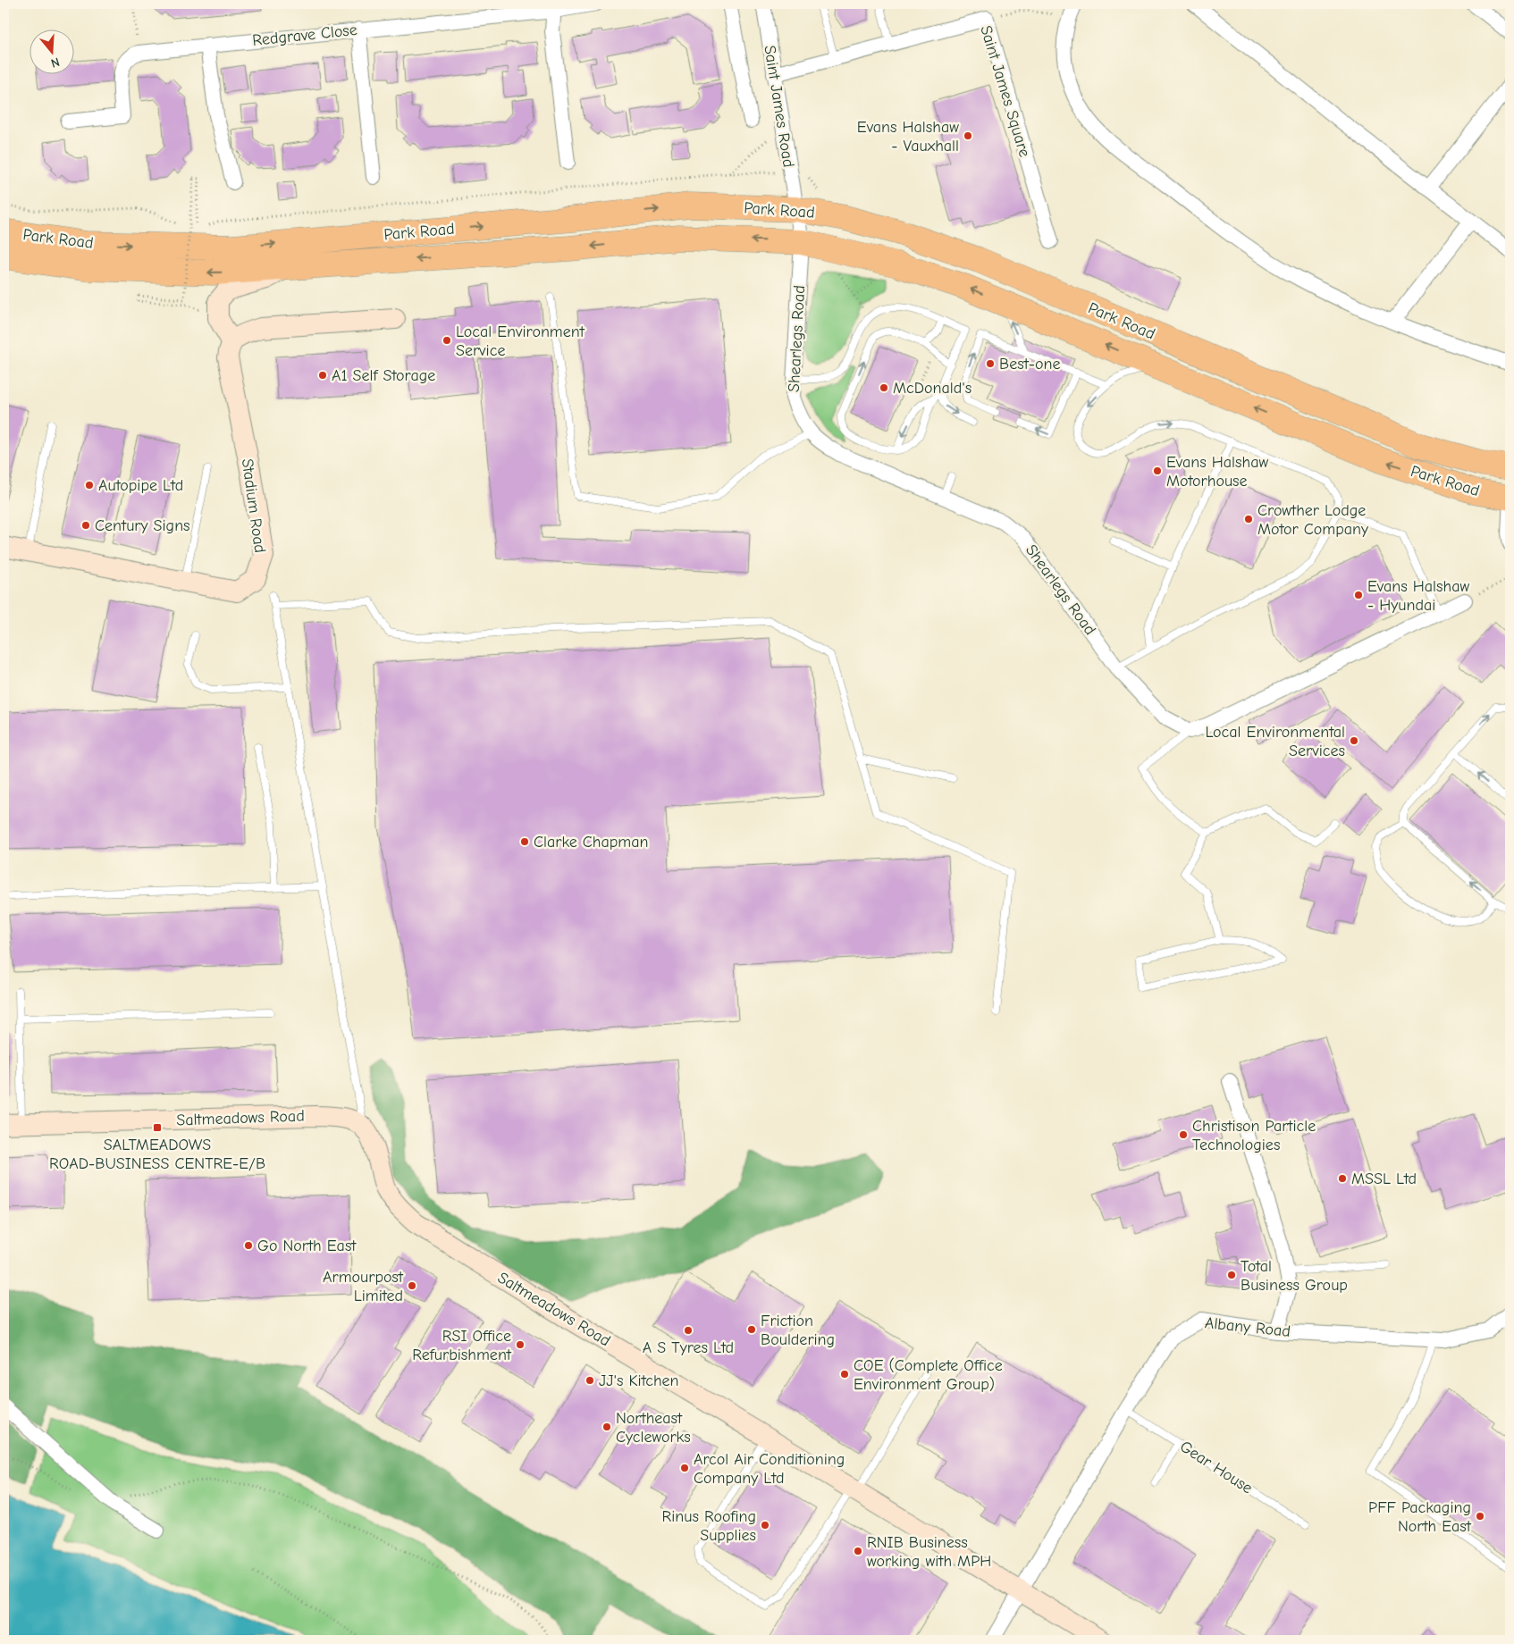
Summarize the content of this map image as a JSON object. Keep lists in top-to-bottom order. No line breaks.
{"streets":{"highway":["Park Road"],"street":["Redgrave Close","Saint James Square","Saint James Road","Shearlegs Road","Stadium Road","Saltmeadows Road","Albany Road"],"lane":["Gear House"]},"crossings":[["Saint James Square","Saint James Road"],["Saint James Road","Park Road"],["Saint James Road","Shearlegs Road"],["Park Road","Shearlegs Road"],["Saltmeadows Road","Albany Road"],["Albany Road","Gear House"]],"places":{"other":["Evans Halshaw - Vauxhall","Local Environment Service","Best-one","A1 Self Storage","McDonald's","Evans Halshaw Motorhouse","Autopipe Ltd","Crowther Lodge Motor Company","Century Signs","Evans Halshaw - Hyundai","Local Environmental Services","Clarke Chapman","Christison Particle Technologies","MSSL Ltd","Go North East","Total Business Group","Armourpost Limited","Friction Bouldering","A S Tyres Ltd","RSI Office Refurbishment","COE (Complete Office Environment Group)","JJ's Kitchen","Northeast Cycleworks","Arcol Air Conditioning Company Ltd","PFF Packaging North East","Rinus Roofing Supplies","RNIB Business working with MPH"],"transit":["SALTMEADOWS ROAD-BUSINESS CENTRE-E/B"]},"north":"bottom"}
